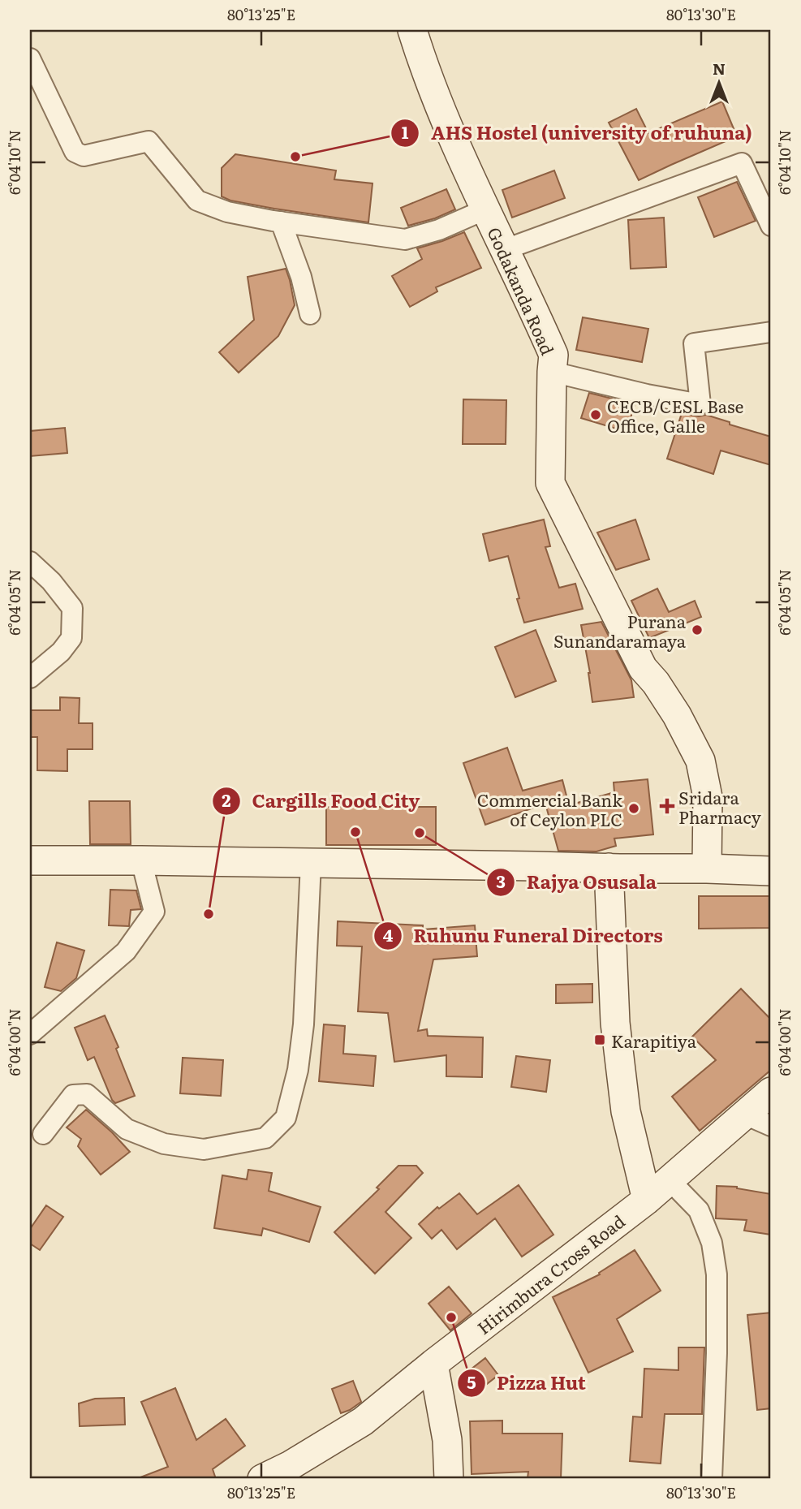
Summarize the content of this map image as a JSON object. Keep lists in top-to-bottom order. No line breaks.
{"streets":{"main road":["Godakanda Road","Hirimbura Cross Road"]},"places":{"other":["AHS Hostel (university of ruhuna)","CECB/CESL Base Office, Galle","Purana Sunandaramaya","Commercial Bank of Ceylon PLC","Ruhunu Funeral Directors","Rajya Osusala","Cargills Food City","Pizza Hut"],"health":["Sridara Pharmacy"],"transit":["Karapitiya"]},"north":"top","coordinates":["80°13'25\"E","80°13'30\"E","6°04'10\"N","6°04'05\"N","6°04'00\"N"]}
